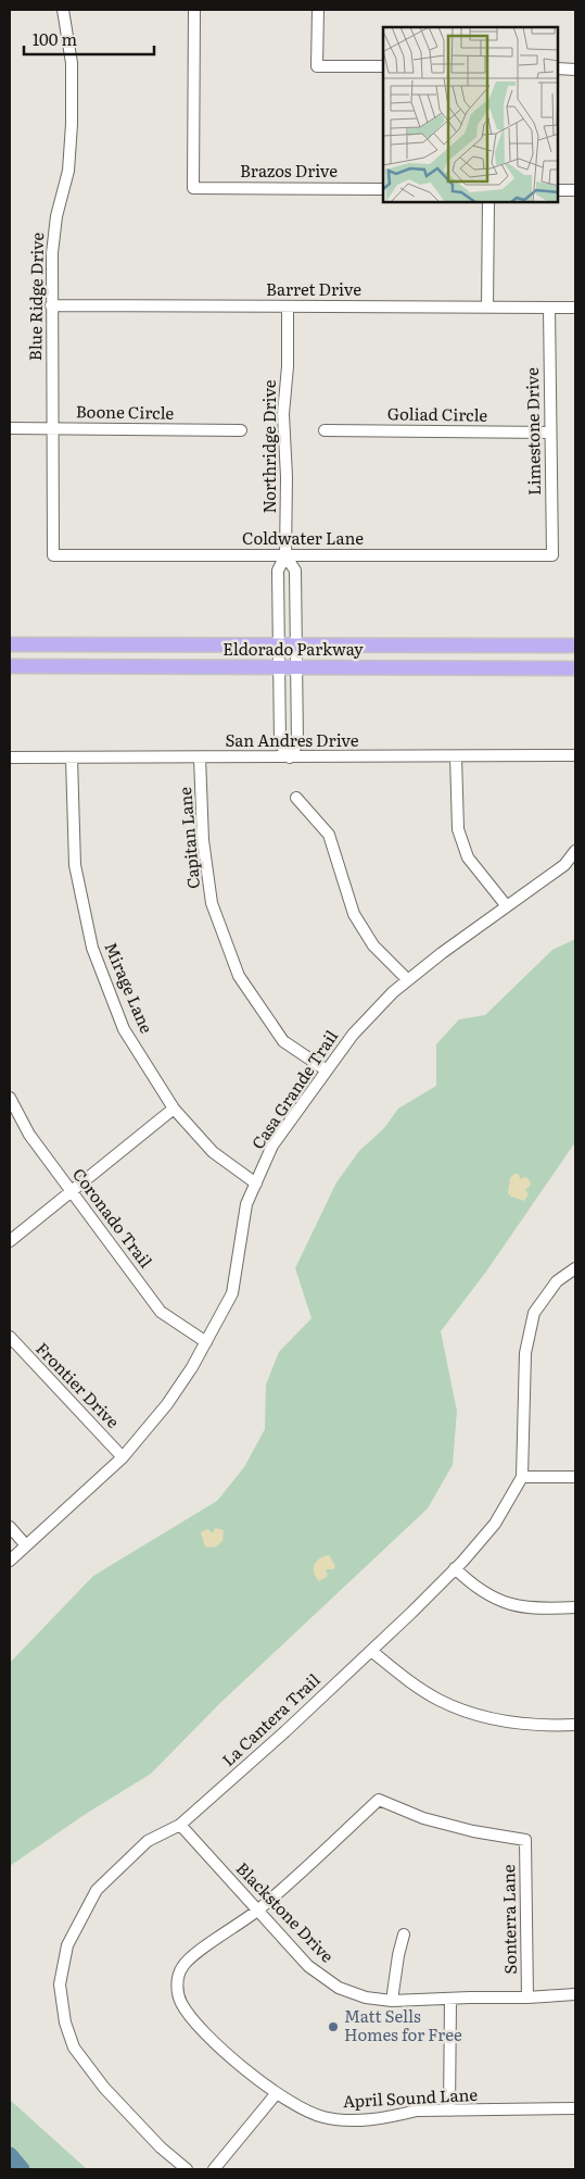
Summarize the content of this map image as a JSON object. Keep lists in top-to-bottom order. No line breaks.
{"streets":{"main road":["Eldorado Parkway"],"street":["Brazos Drive","Barret Drive","Blue Ridge Drive","Boone Circle","Goliad Circle","Limestone Drive","Northridge Drive","Coldwater Lane","San Andres Drive","Capitan Lane","Mirage Lane","Casa Grande Trail","Coronado Trail","Frontier Drive","La Cantera Trail","Blackstone Drive","Sonterra Lane","April Sound Lane"]},"crossings":[["Barret Drive","Blue Ridge Drive"],["Barret Drive","Limestone Drive"],["Barret Drive","Northridge Drive"],["Blue Ridge Drive","Boone Circle"],["Blue Ridge Drive","Coldwater Lane"],["Goliad Circle","Limestone Drive"],["Limestone Drive","Coldwater Lane"],["Northridge Drive","Coldwater Lane"],["Northridge Drive","Eldorado Parkway"],["Northridge Drive","San Andres Drive"],["San Andres Drive","Capitan Lane"],["San Andres Drive","Mirage Lane"],["Capitan Lane","Casa Grande Trail"],["Mirage Lane","Casa Grande Trail"],["Casa Grande Trail","Coronado Trail"],["Casa Grande Trail","Frontier Drive"],["La Cantera Trail","Blackstone Drive"],["Blackstone Drive","Sonterra Lane"],["Blackstone Drive","April Sound Lane"],["Sonterra Lane","April Sound Lane"]],"places":["Matt Sells Homes for Free"],"scale_bar":"100 m"}
